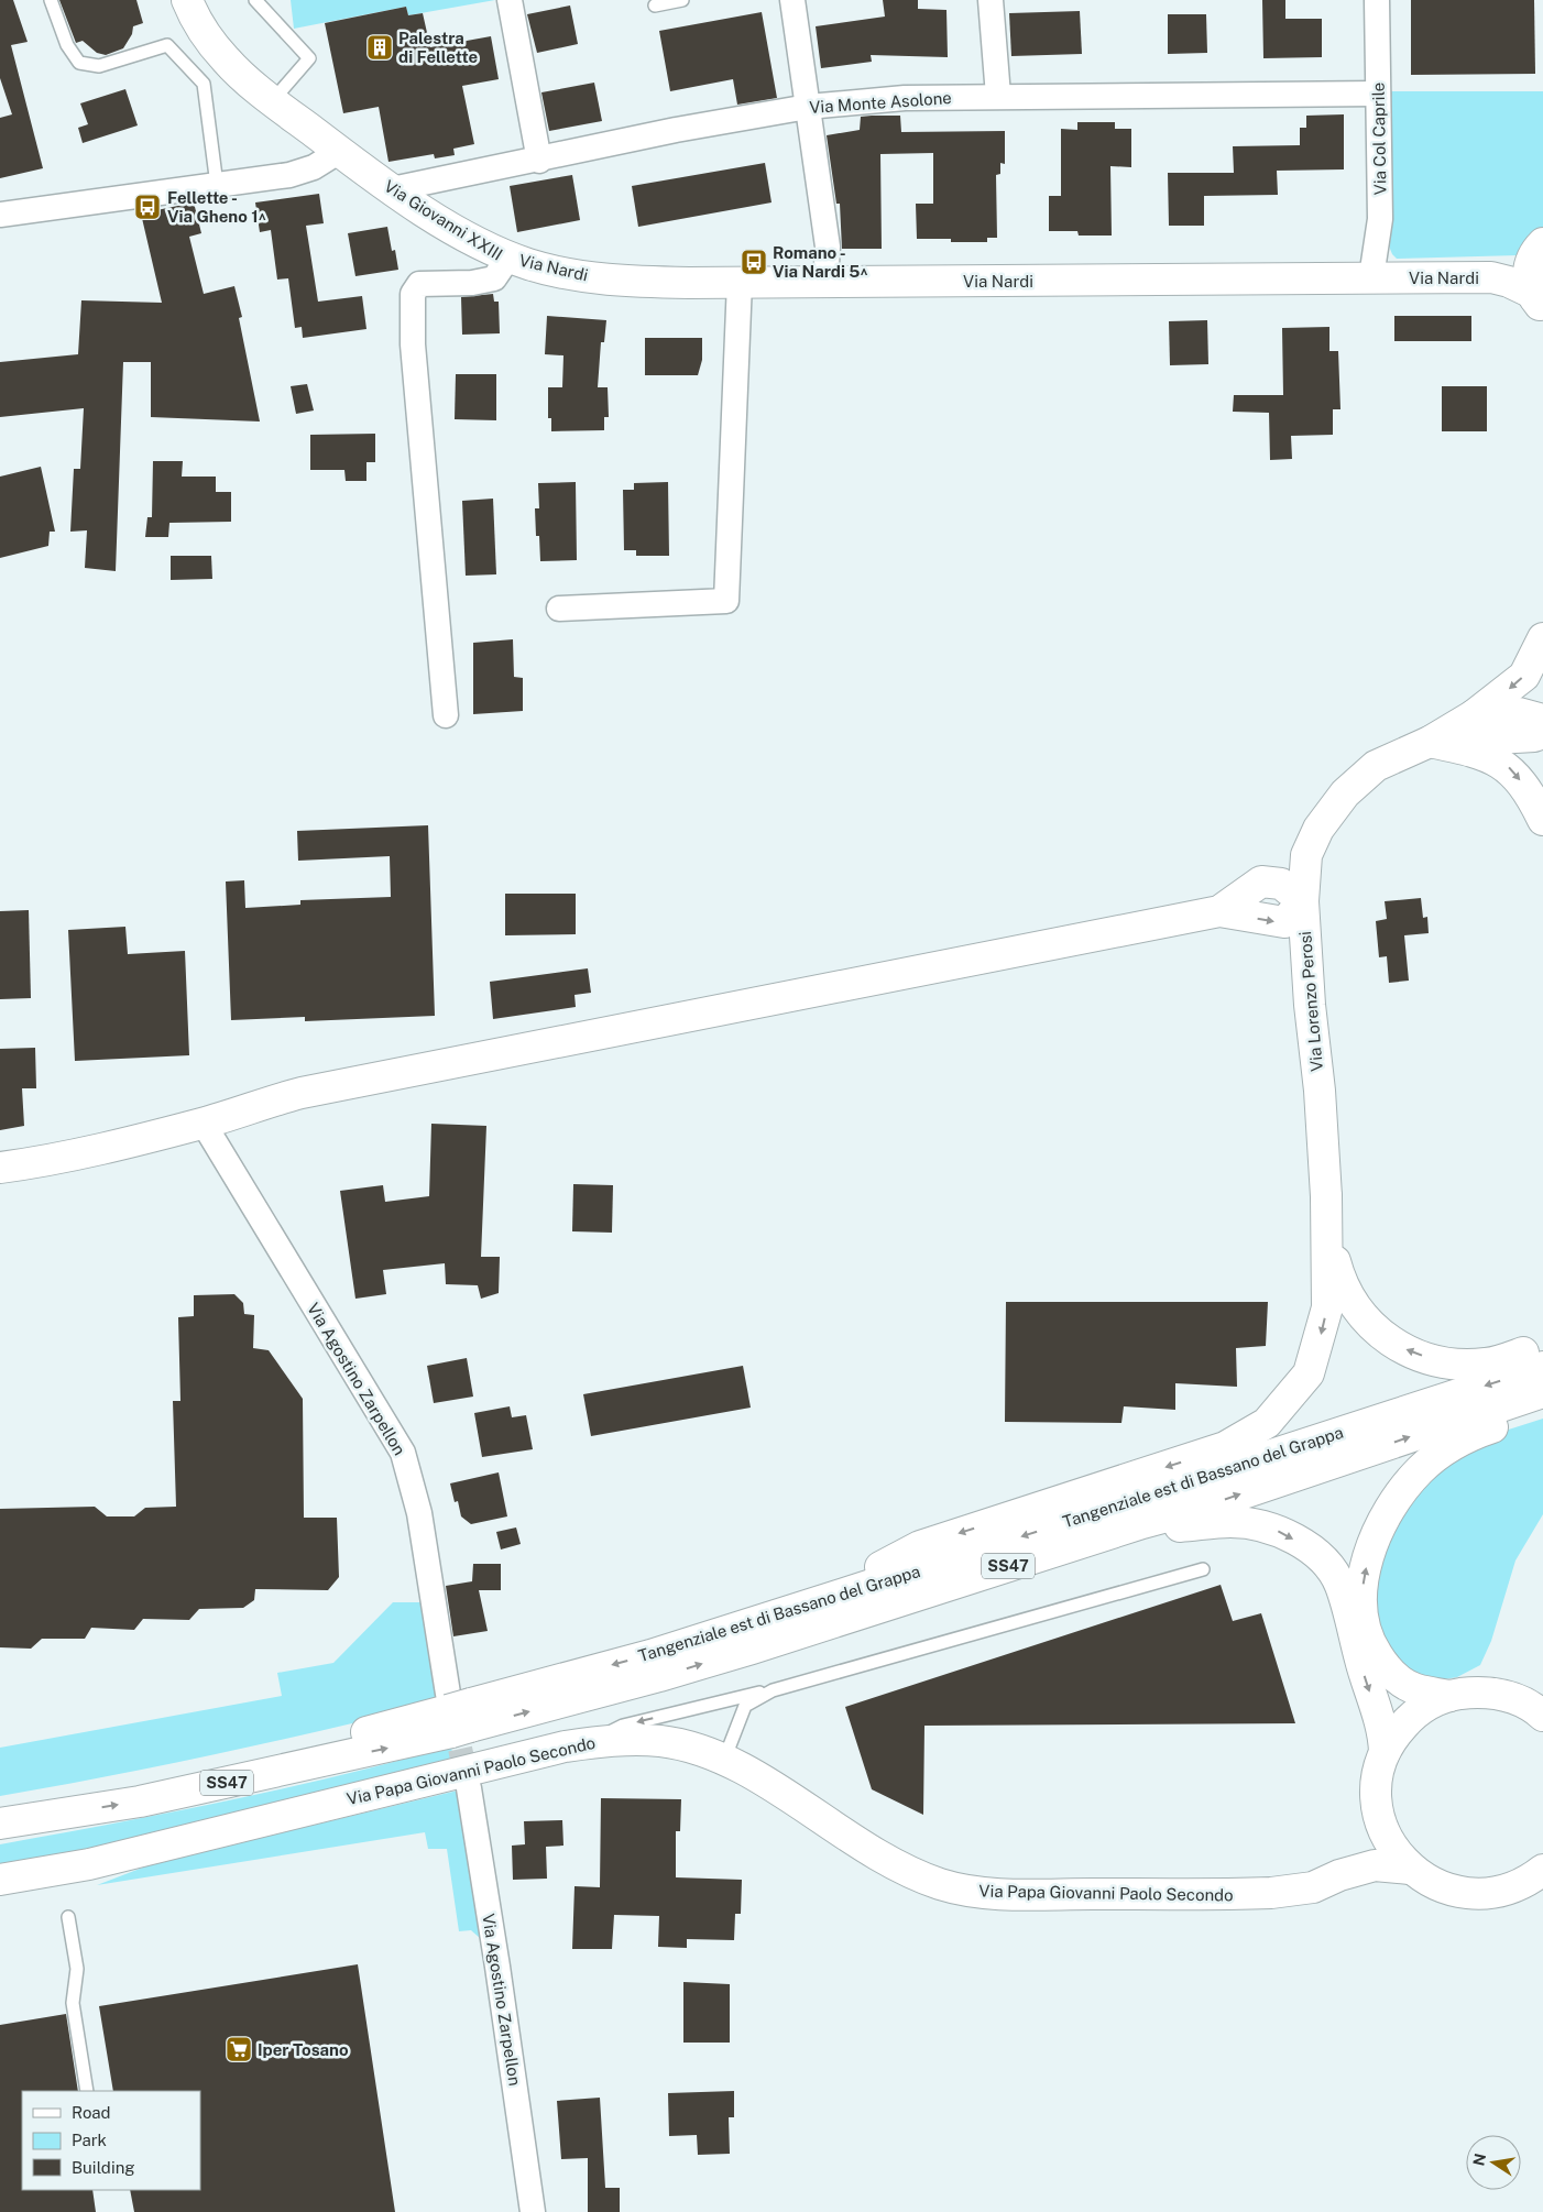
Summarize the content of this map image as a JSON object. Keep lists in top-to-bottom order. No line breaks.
{"streets":{"main road":["Via Giovanni XXIII","Via Nardi","Via Lorenzo Perosi","Tangenziale est di Bassano del Grappa","SS47","Via Papa Giovanni Paolo Secondo"],"street":["Via Monte Asolone","Via Col Caprile","Via Agostino Zarpellon"]},"crossings":[["Via Monte Asolone","Via Col Caprile"],["Via Monte Asolone","Via Giovanni XXIII"],["Via Col Caprile","Via Nardi"],["Via Giovanni XXIII","Via Nardi"],["Via Lorenzo Perosi","Via Agostino Zarpellon"],["Via Agostino Zarpellon","Tangenziale est di Bassano del Grappa"]],"places":{"building":["Palestra di Fellette"],"bus stop":["Fellette - Via Gheno 1^","Romano - Via Nardi 5^"],"supermarket":["Iper Tosano"]},"legend":["Road","Park","Building"],"north":"left"}
